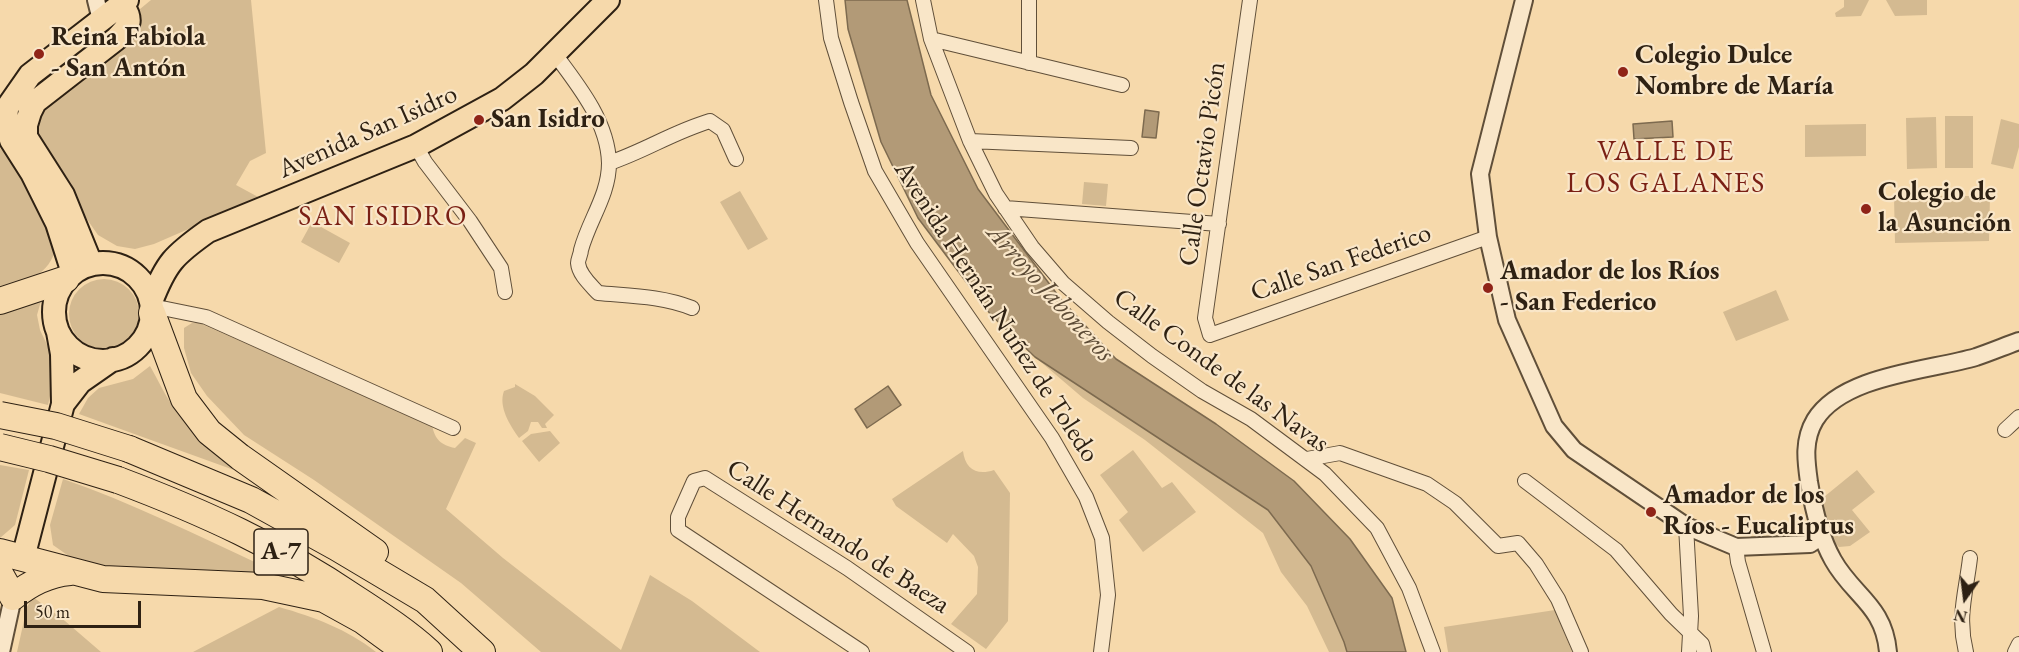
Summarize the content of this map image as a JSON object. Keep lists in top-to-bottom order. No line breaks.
{"streets":{"highway":["A-7"],"main road":["Avenida San Isidro"],"street":["Calle Octavio Picón","Calle San Federico","Avenida Hernán Nuñez de Toledo","Calle Conde de las Navas","Calle Hernando de Baeza"]},"crossings":[["Calle Octavio Picón","Calle San Federico"]],"districts":["VALLE DE LOS GALANES","SAN ISIDRO"],"water":["Arroyo Jaboneros"],"places":["Reina Fabiola - San Antón","Colegio Dulce Nombre de María","San Isidro","Colegio de la Asunción","Amador de los Ríos - San Federico","Amador de los Ríos - Eucaliptus"],"scale_bar":"50 m","north":"bottom"}
